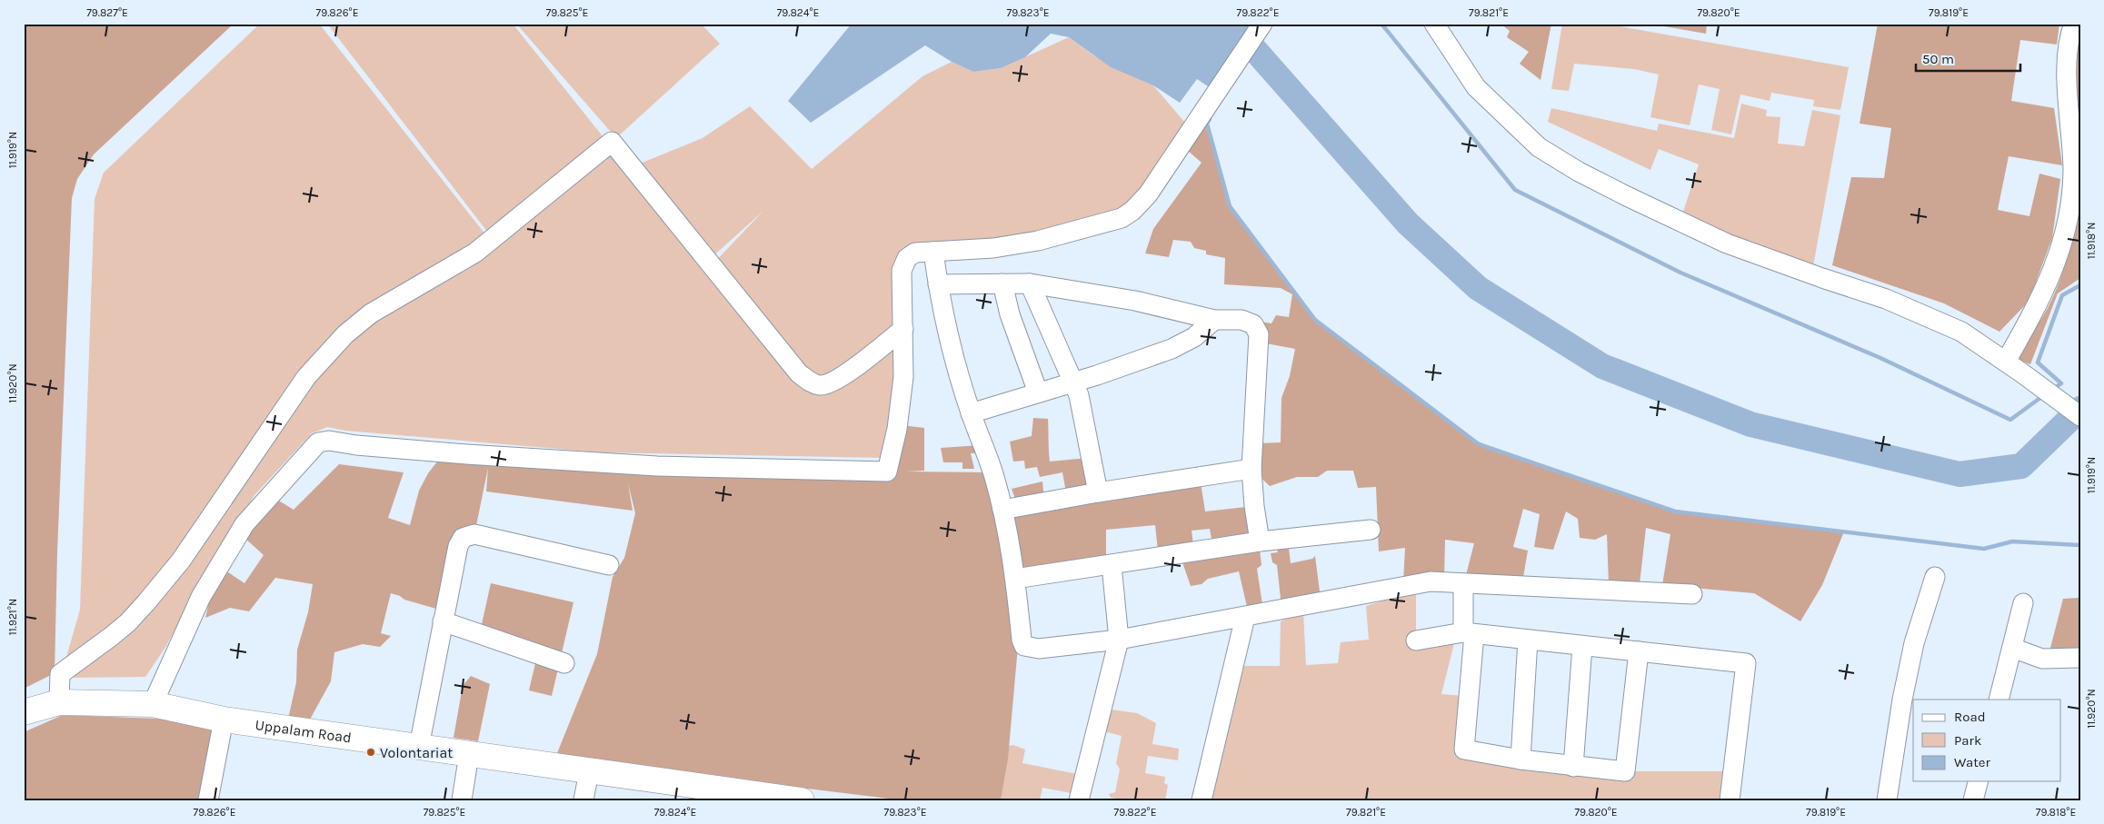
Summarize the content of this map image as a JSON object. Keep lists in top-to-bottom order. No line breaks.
{"streets":{"main road":["Uppalam Road"]},"places":["Volontariat"],"legend":["Road","Park","Water"],"scale_bar":"50 m","coordinates":["79.827°E","79.826°E","79.825°E","79.824°E","79.823°E","79.822°E","79.821°E","79.820°E","79.819°E","11.919°N","11.918°N","11.920°N","11.921°N","79.818°E"]}
